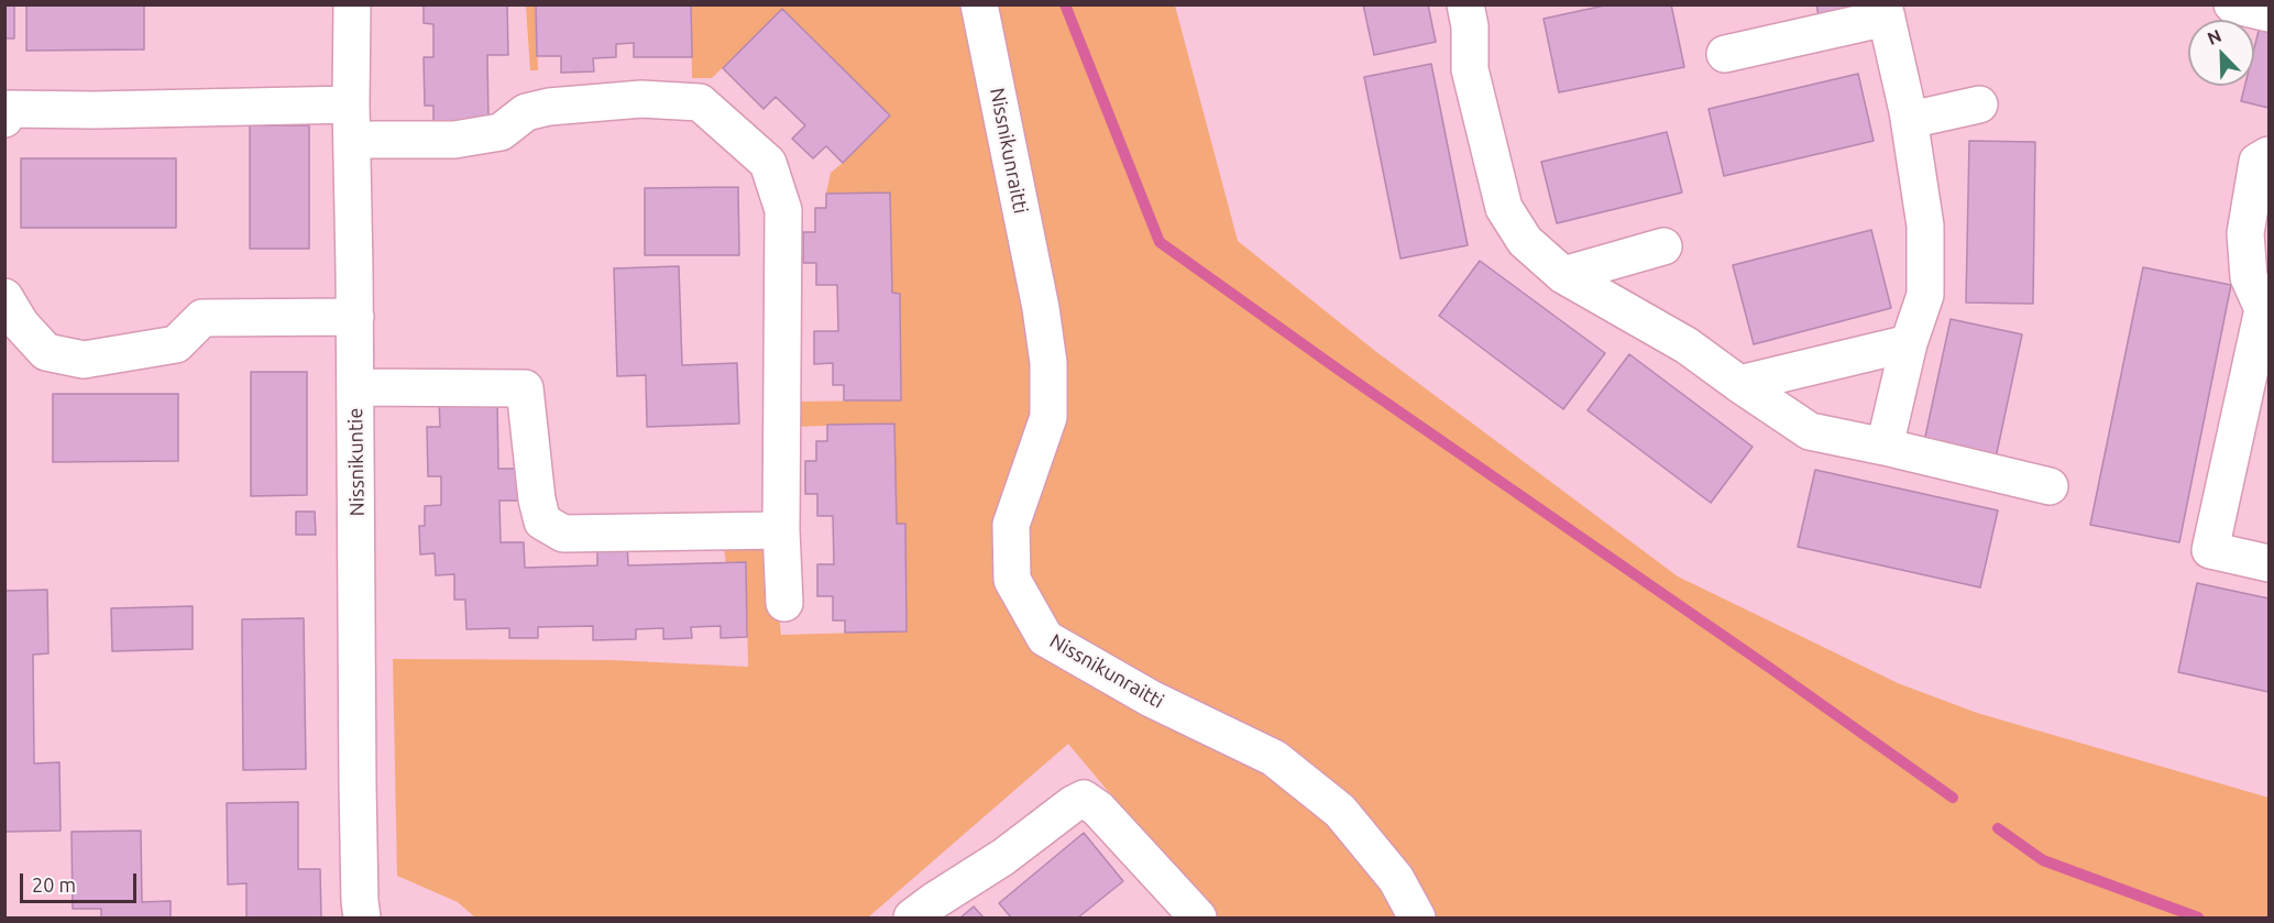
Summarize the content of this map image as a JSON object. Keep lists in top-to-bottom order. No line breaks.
{"streets":{"street":["Nissnikunraitti","Nissnikuntie"]},"scale_bar":"20 m","north":"top left"}
